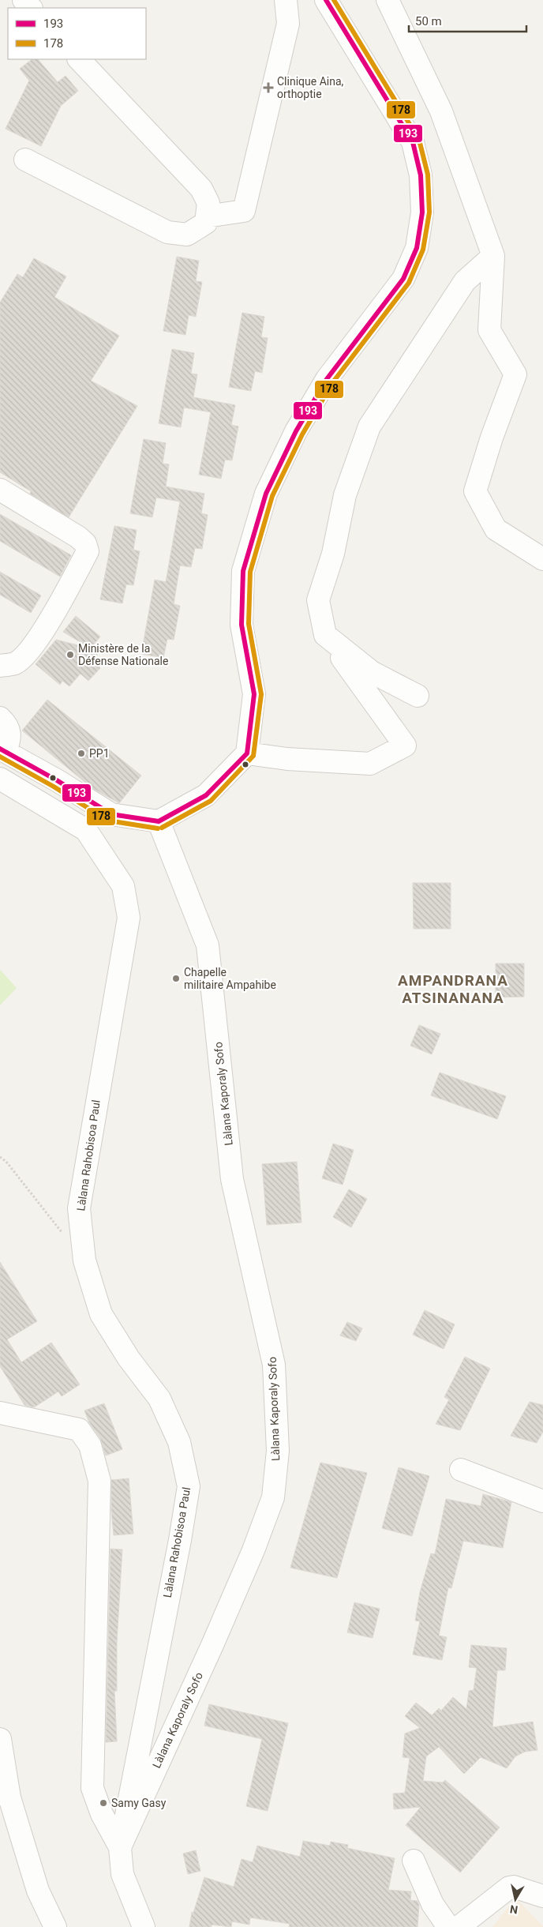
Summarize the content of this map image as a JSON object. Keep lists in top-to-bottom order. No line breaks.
{"streets":{"street":["Làlana Kaporaly Sofo","Làlana Rahobisoa Paul"]},"crossings":[["Làlana Kaporaly Sofo","Làlana Rahobisoa Paul"]],"districts":["AMPANDRANA ATSINANANA"],"places":{"health":["Clinique Aina, orthoptie"],"other":["Ministère de la Défense Nationale","PP1","Chapelle militaire Ampahibe","Samy Gasy"]},"lines":["transit line 193","transit line 178"],"legend":["193","178"],"scale_bar":"50 m","north":"bottom"}
